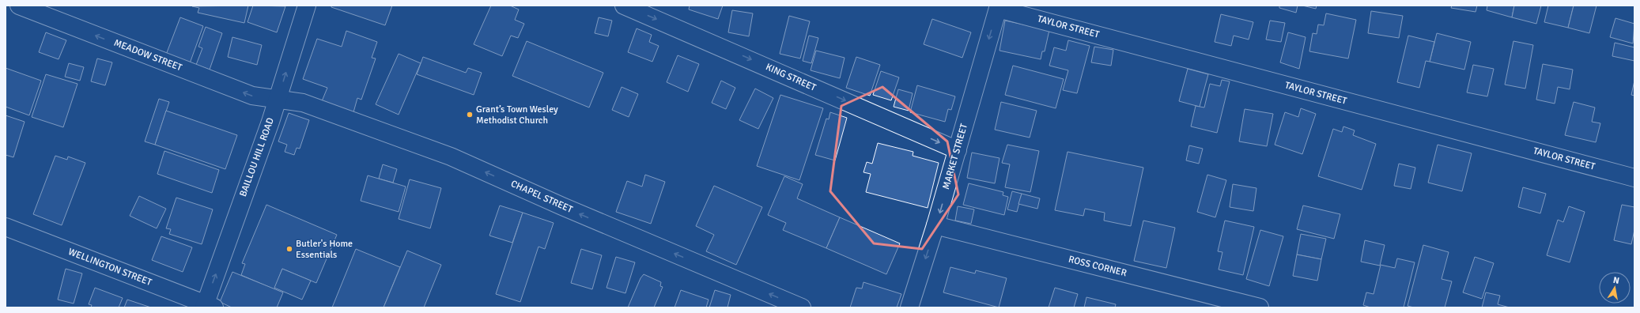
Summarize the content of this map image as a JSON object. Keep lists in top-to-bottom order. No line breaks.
{"streets":{"street":["TAYLOR STREET","MEADOW STREET","KING STREET","MARKET STREET","BAILLOU HILL ROAD","CHAPEL STREET","ROSS CORNER","WELLINGTON STREET"]},"crossings":[["TAYLOR STREET","MARKET STREET"],["MEADOW STREET","BAILLOU HILL ROAD"],["MEADOW STREET","CHAPEL STREET"],["KING STREET","MARKET STREET"],["MARKET STREET","ROSS CORNER"],["BAILLOU HILL ROAD","CHAPEL STREET"],["BAILLOU HILL ROAD","WELLINGTON STREET"]],"one_way":["MEADOW STREET","KING STREET","MARKET STREET","BAILLOU HILL ROAD","CHAPEL STREET"],"places":["Grant’s Town Wesley Methodist Church","Butler's Home Essentials"],"north":"top"}
